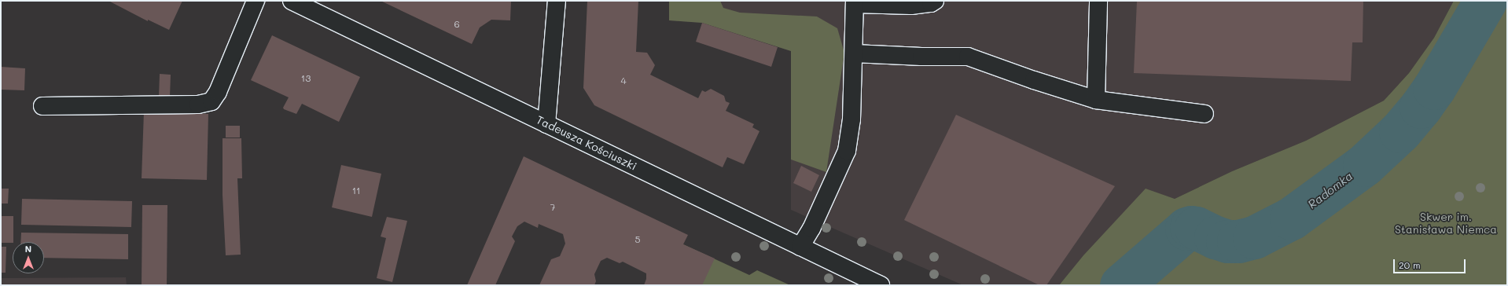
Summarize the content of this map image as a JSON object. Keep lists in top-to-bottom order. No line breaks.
{"streets":{"street":["Tadeusza Kościuszki"]},"water":["Radomka"],"parks":["Skwer im. Stanisława Niemca"],"house_numbers":["6","13","4","11","7","5"],"scale_bar":"20 m","north":"top"}
